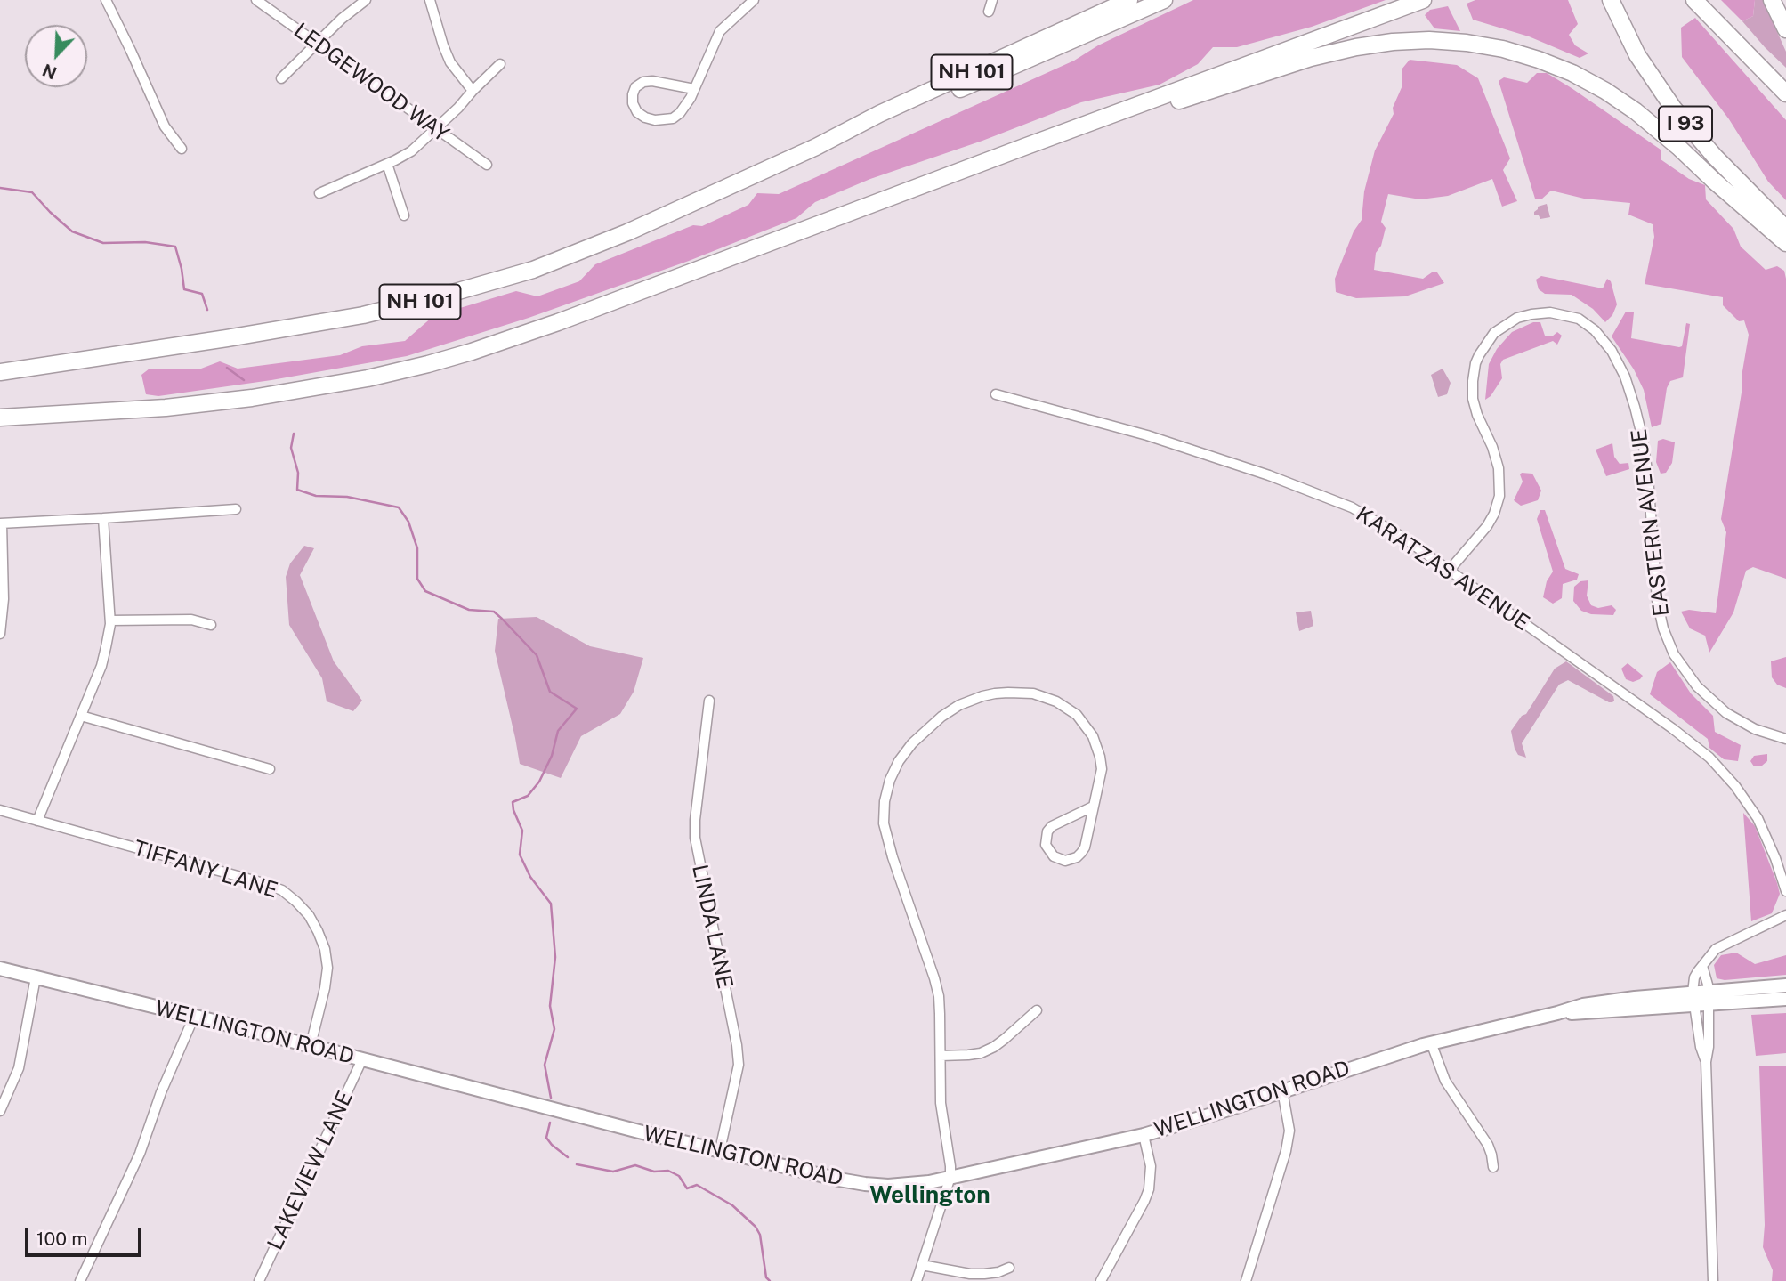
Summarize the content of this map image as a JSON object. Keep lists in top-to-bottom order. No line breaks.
{"streets":{"highway":["NH 101","I 93"],"main road":["WELLINGTON ROAD"],"street":["LEDGEWOOD WAY","EASTERN AVENUE","KARATZAS AVENUE","TIFFANY LANE","LINDA LANE","LAKEVIEW LANE"]},"crossings":[["EASTERN AVENUE","KARATZAS AVENUE"],["TIFFANY LANE","WELLINGTON ROAD"],["LINDA LANE","WELLINGTON ROAD"],["WELLINGTON ROAD","LAKEVIEW LANE"]],"districts":["Wellington"],"scale_bar":"100 m","north":"bottom left"}
